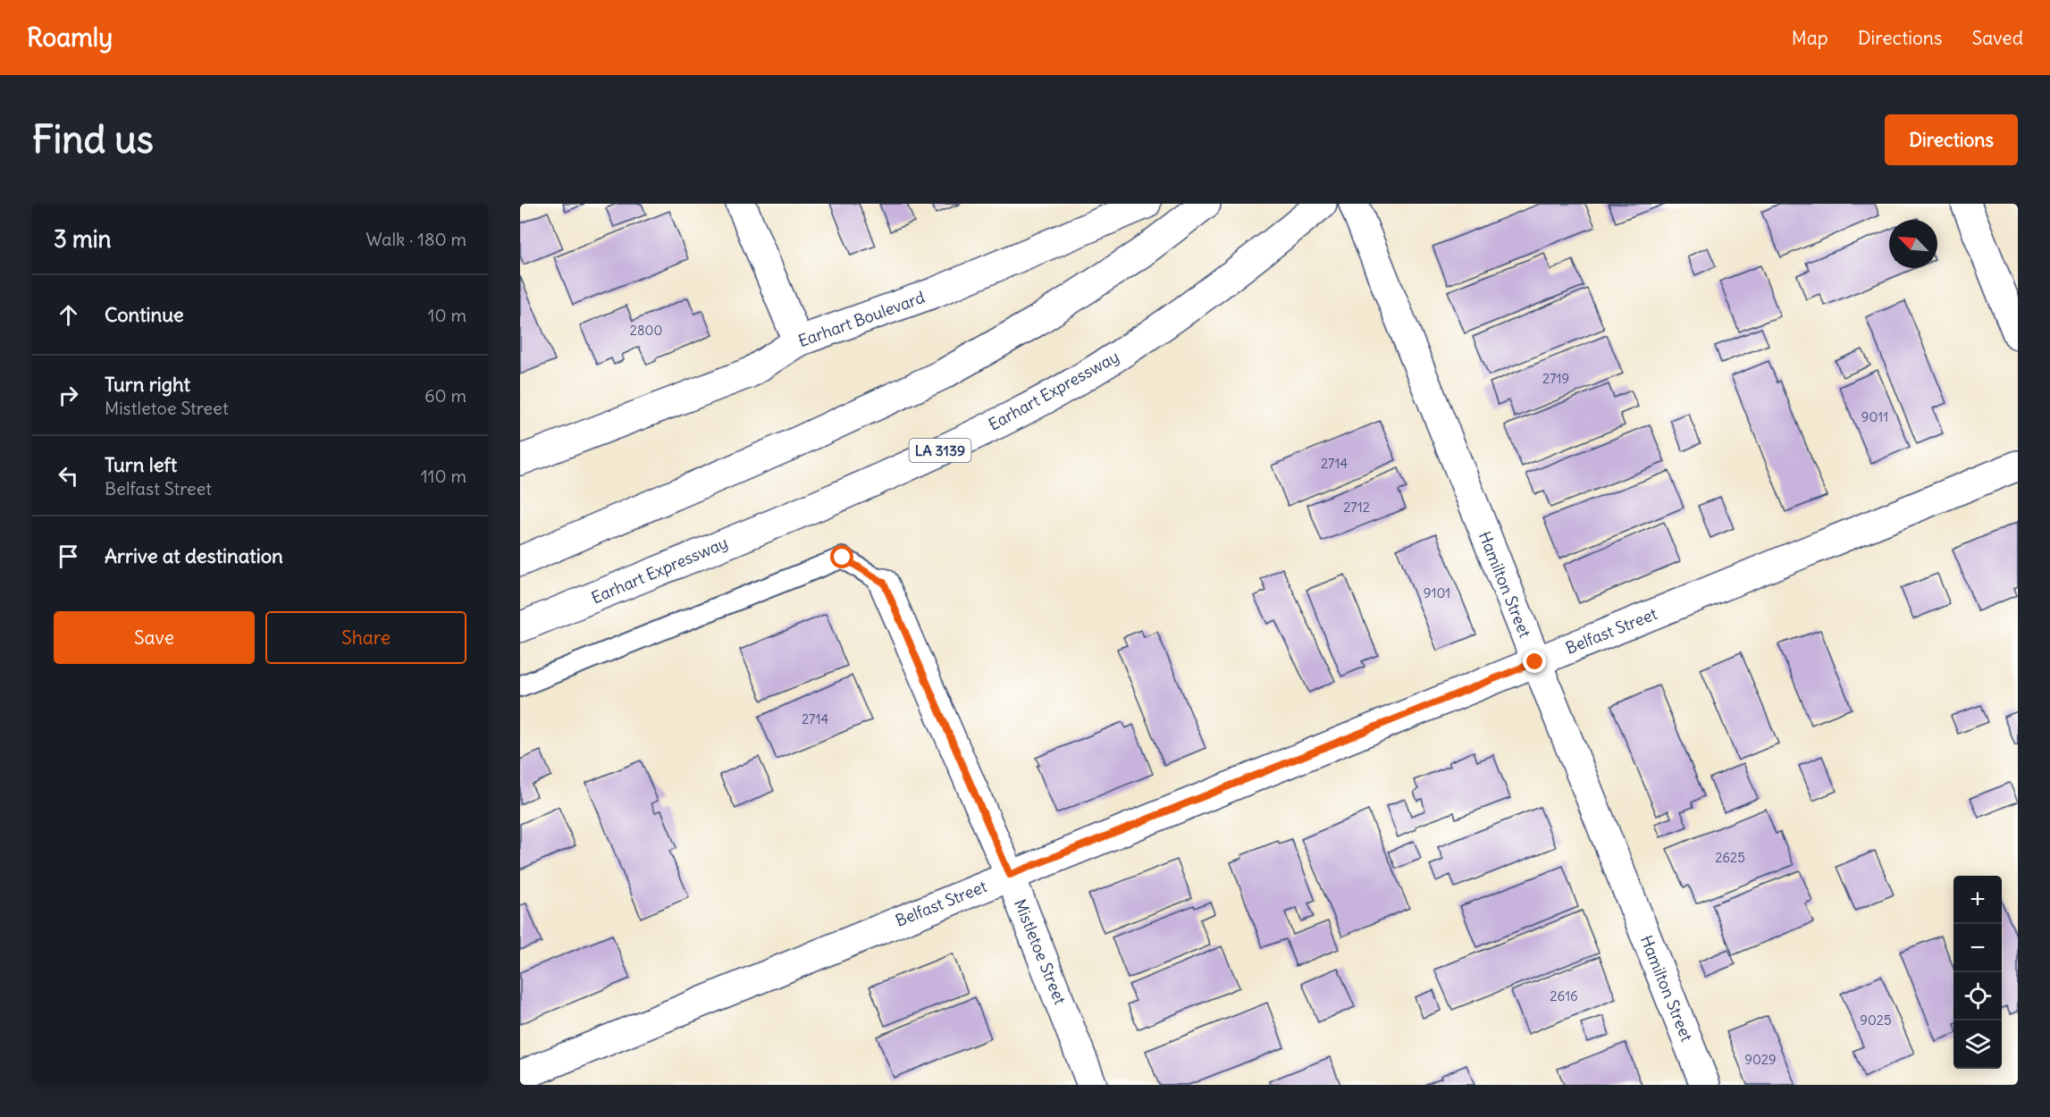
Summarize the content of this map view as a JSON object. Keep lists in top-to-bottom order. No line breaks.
{"streets":{"main road":["Earhart Boulevard","Earhart Expressway","LA 3139","Hamilton Street","Belfast Street","Mistletoe Street"]},"crossings":[["Hamilton Street","Belfast Street"],["Belfast Street","Mistletoe Street"]],"house_numbers":["2800","2719","9011","2714","2712","9101","2714","2625","2616","9025","9029"],"north":"top left","page":{"header":"Roamly","nav":["Map","Directions","Saved"],"buttons":["Directions",["Save","Share"]],"title":"Find us","heading":["3 min","Walk · 180 m"],"list":[["Continue","10 m"],["Turn right","Mistletoe Street","60 m"],["Turn left","Belfast Street","110 m"],"Arrive at destination"],"map_buttons":["+","−"]}}
